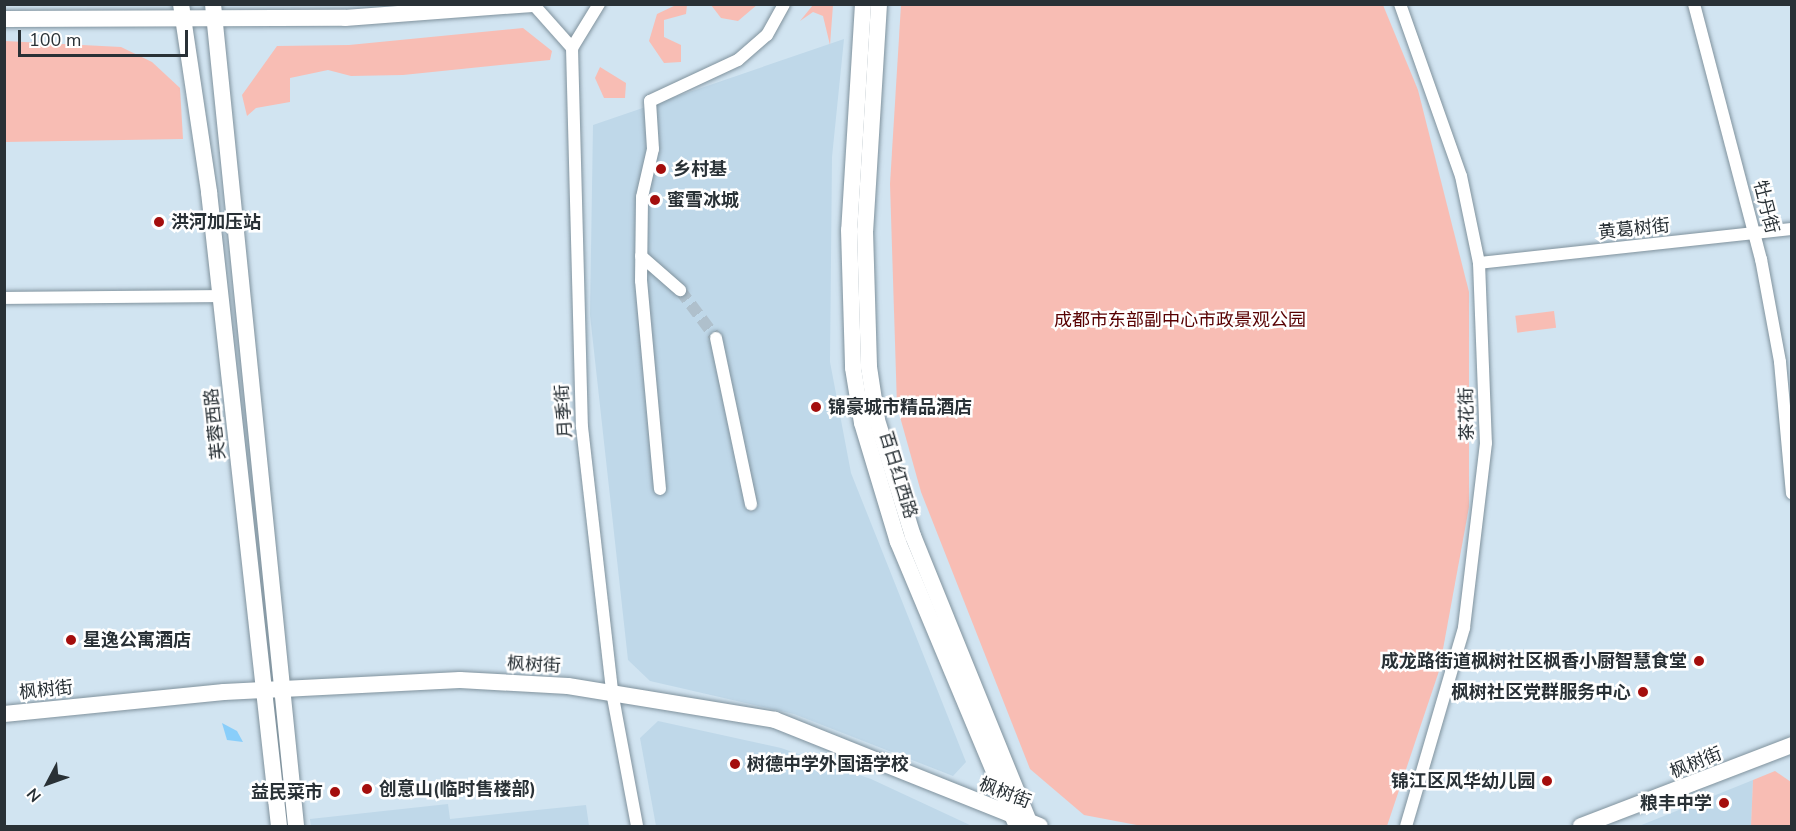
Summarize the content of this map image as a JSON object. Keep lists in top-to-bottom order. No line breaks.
{"streets":{"street":["牡丹街","黄葛树街","月季街","茶花街","芙蓉西路","百日红西路","枫树街"]},"crossings":[["牡丹街","黄葛树街"],["黄葛树街","茶花街"],["月季街","枫树街"],["芙蓉西路","枫树街"],["百日红西路","枫树街"]],"parks":["成都市东部副中心市政景观公园"],"places":["乡村基","蜜雪冰城","洪河加压站","锦豪城市精品酒店","星逸公寓酒店","成龙路街道枫树社区枫香小厨智慧食堂","枫树社区党群服务中心","树德中学外国语学校","锦江区风华幼儿园","创意山(临时售楼部)","益民菜市","粮丰中学"],"scale_bar":"100 m","north":"bottom left"}
